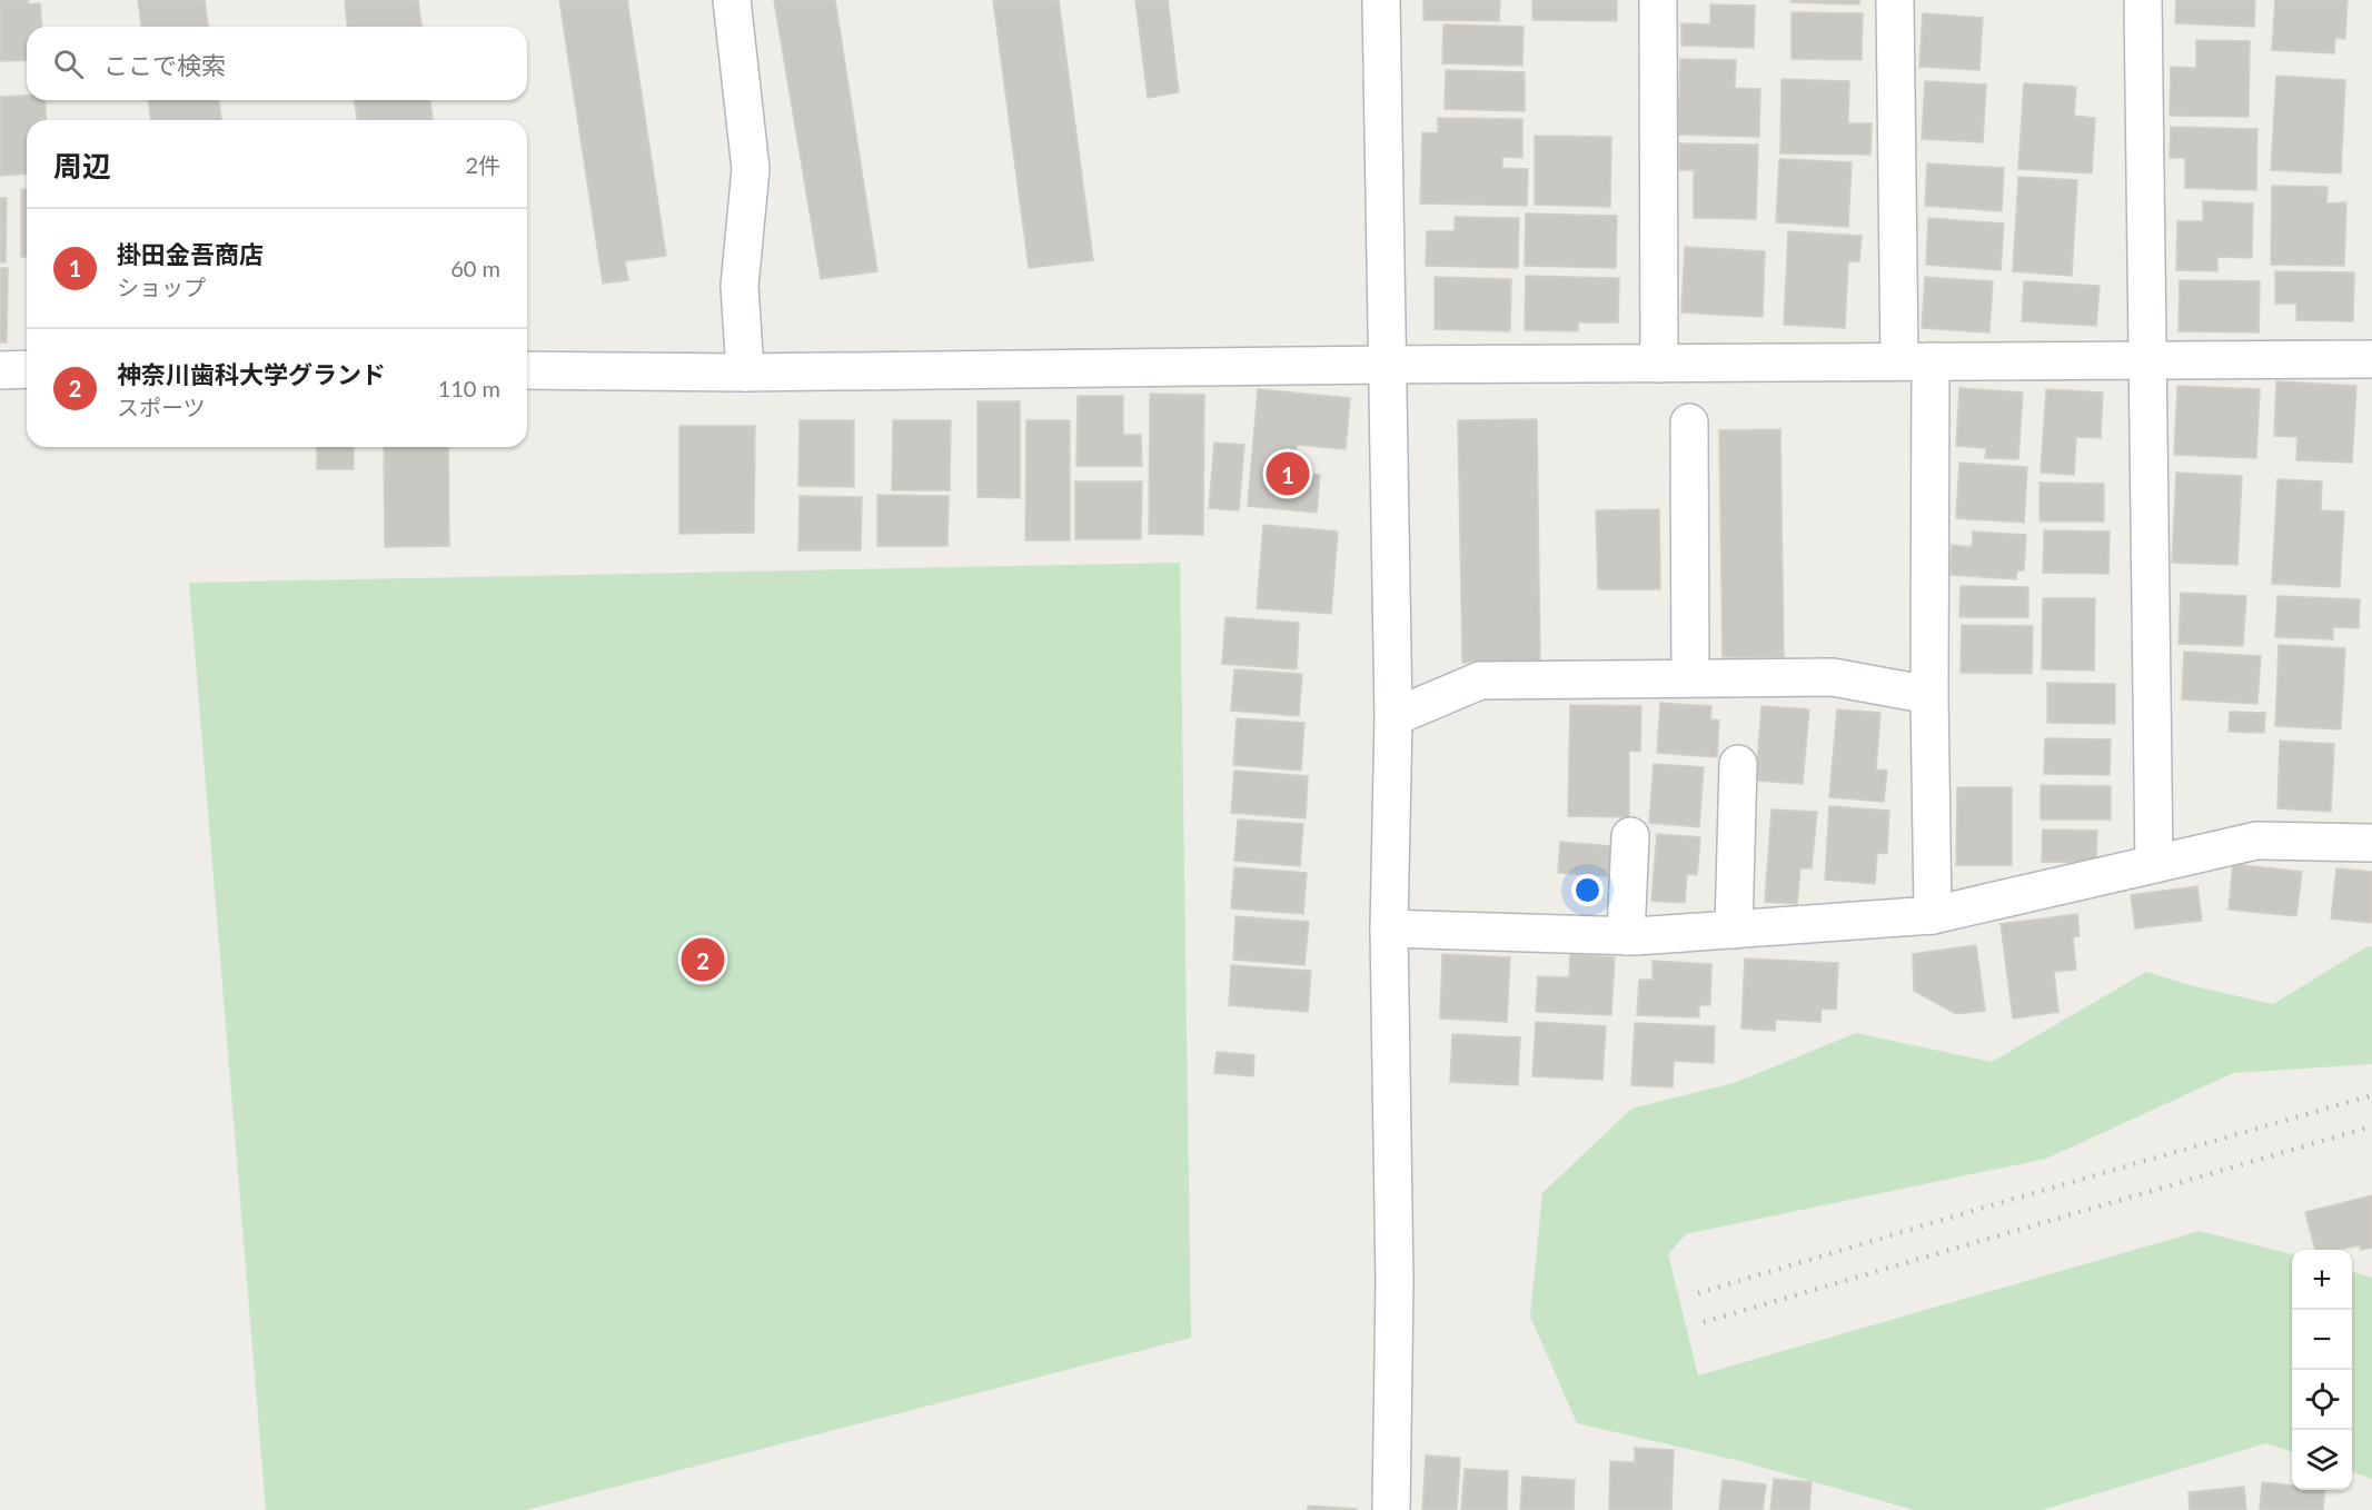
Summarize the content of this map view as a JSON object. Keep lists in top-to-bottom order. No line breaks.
{"page":{"search":"ここで検索","heading":["周辺","2件"],"list":[{"mark":"1","name":"掛田金吾商店","note":"ショップ","value":"60 m"},{"mark":"2","name":"神奈川歯科大学グランド","note":"スポーツ","value":"110 m"}],"pins":["1","2"],"map_buttons":["+","−"]}}
